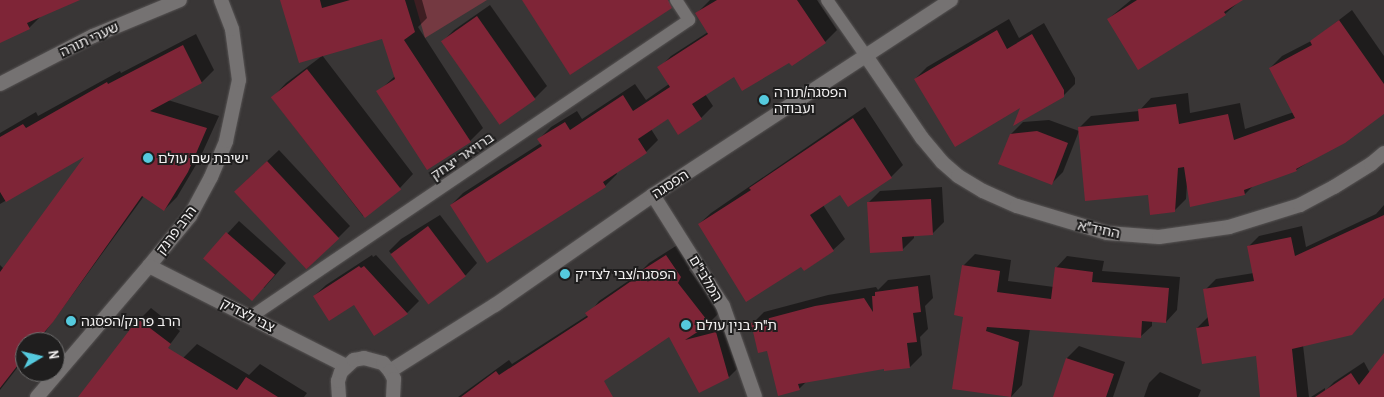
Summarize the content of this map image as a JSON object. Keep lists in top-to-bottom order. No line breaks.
{"streets":{"street":["שערי תורה","הפסגה","החיד\"א","הרב פרנק","המלבי\"ם","צבי לצדיק"],"lane":["ברויאר יצחק"]},"crossings":[["ברויאר יצחק","צבי לצדיק"],["הפסגה","החיד\"א"],["הפסגה","המלבי\"ם"],["הרב פרנק","צבי לצדיק"]],"places":["הפסגה/תורה ועבודה","ישיבת שם עולם","הפסגה/צבי לצדיק","הרב פרנק/הפסגה","ת\"ת בנין עולם"],"north":"right"}
